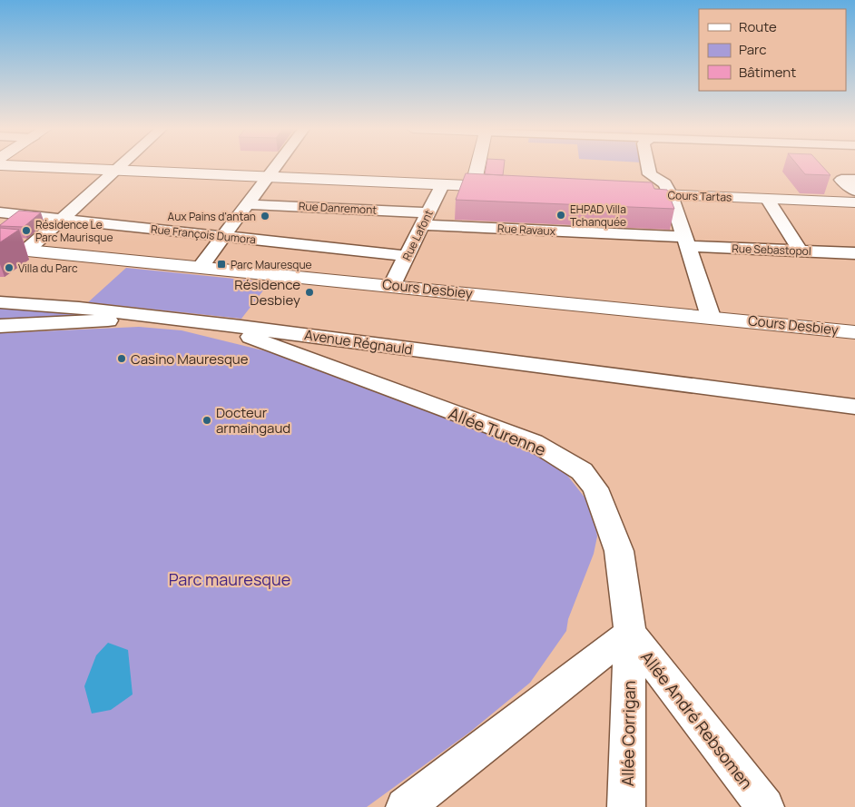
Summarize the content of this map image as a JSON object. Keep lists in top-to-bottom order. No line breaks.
{"streets":{"street":["Cours Tartas","Rue Danremont","Rue Ravaux","Rue François Dumora","Rue Lafont","Rue Sebastopol","Cours Desbiey","Avenue Régnauld","Allée Turenne","Allée André Rebsomen","Allée Corrigan"]},"crossings":[["Rue Danremont","Rue Ravaux"],["Rue Danremont","Rue Lafont"],["Rue Ravaux","Rue Lafont"],["Rue Ravaux","Rue Sebastopol"],["Rue François Dumora","Rue Lafont"],["Rue Lafont","Cours Desbiey"],["Avenue Régnauld","Allée Turenne"],["Allée Turenne","Allée André Rebsomen"],["Allée Turenne","Allée Corrigan"],["Allée André Rebsomen","Allée Corrigan"]],"parks":["Parc mauresque"],"places":{"other":["EHPAD Villa Tchanquée","Aux Pains d'antan","Résidence Le Parc Maurisque","Villa du Parc","Résidence Desbiey","Casino Mauresque","Docteur armaingaud"],"transit":["Parc Mauresque"]},"legend":["Route","Parc","Bâtiment"]}
